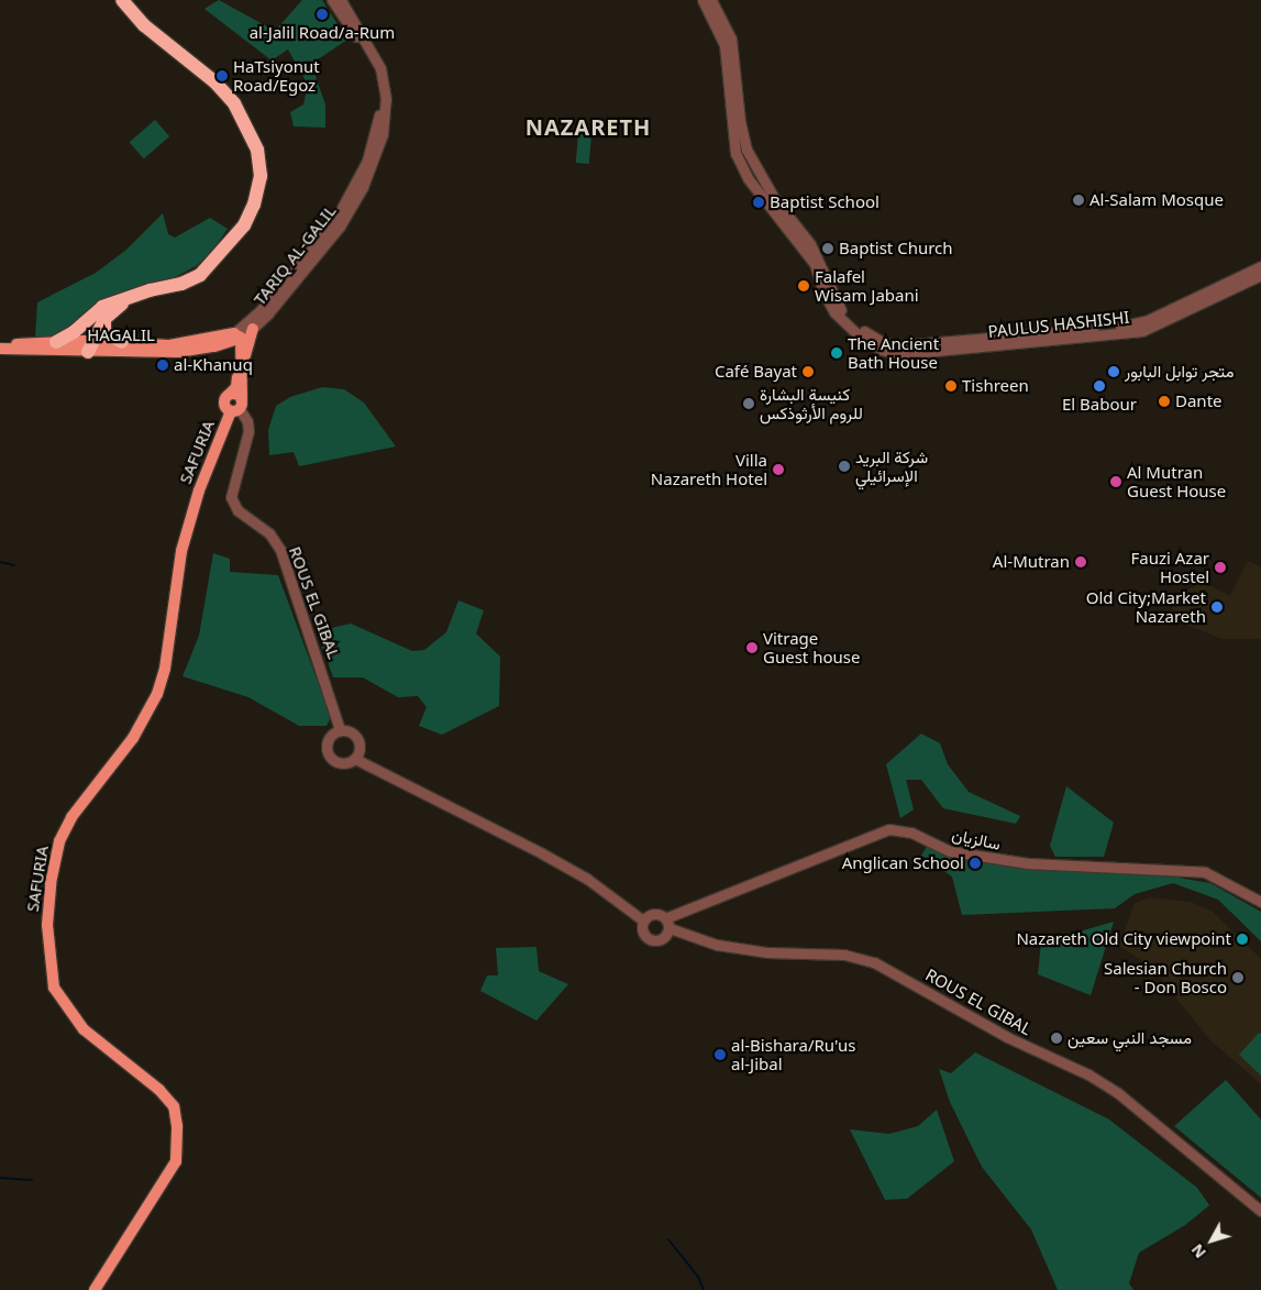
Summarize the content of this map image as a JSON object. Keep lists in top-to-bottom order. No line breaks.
{"streets":{"main road":["HAGALIL","SAFURIA"],"street":["TARIQ AL-GALIL","PAULUS HASHISHI","ROUS EL GIBAL","سالزيان"]},"crossings":[["TARIQ AL-GALIL","HAGALIL"],["TARIQ AL-GALIL","SAFURIA"],["HAGALIL","SAFURIA"],["SAFURIA","ROUS EL GIBAL"],["ROUS EL GIBAL","سالزيان"]],"districts":["NAZARETH"],"places":["al-Jalil Road/a-Rum","HaTsiyonut Road/Egoz","Al-Salam Mosque","Baptist School","Baptist Church","Falafel Wisam Jabani","The Ancient Bath House","al-Khanuq","Café Bayat","متجر توابل البابور","Tishreen","El Babour","Dante","كنيسة البشارة للروم الأرثوذكس","شركة البريد الإسرائيلي","Villa Nazareth Hotel","Al Mutran Guest House","Al-Mutran","Fauzi Azar Hostel","Old City;Market Nazareth","Vitrage Guest house","Anglican School","Nazareth Old City viewpoint","Salesian Church - Don Bosco","مسجد النبي سعين","al-Bishara/Ru'us al-Jibal"],"north":"bottom left"}
